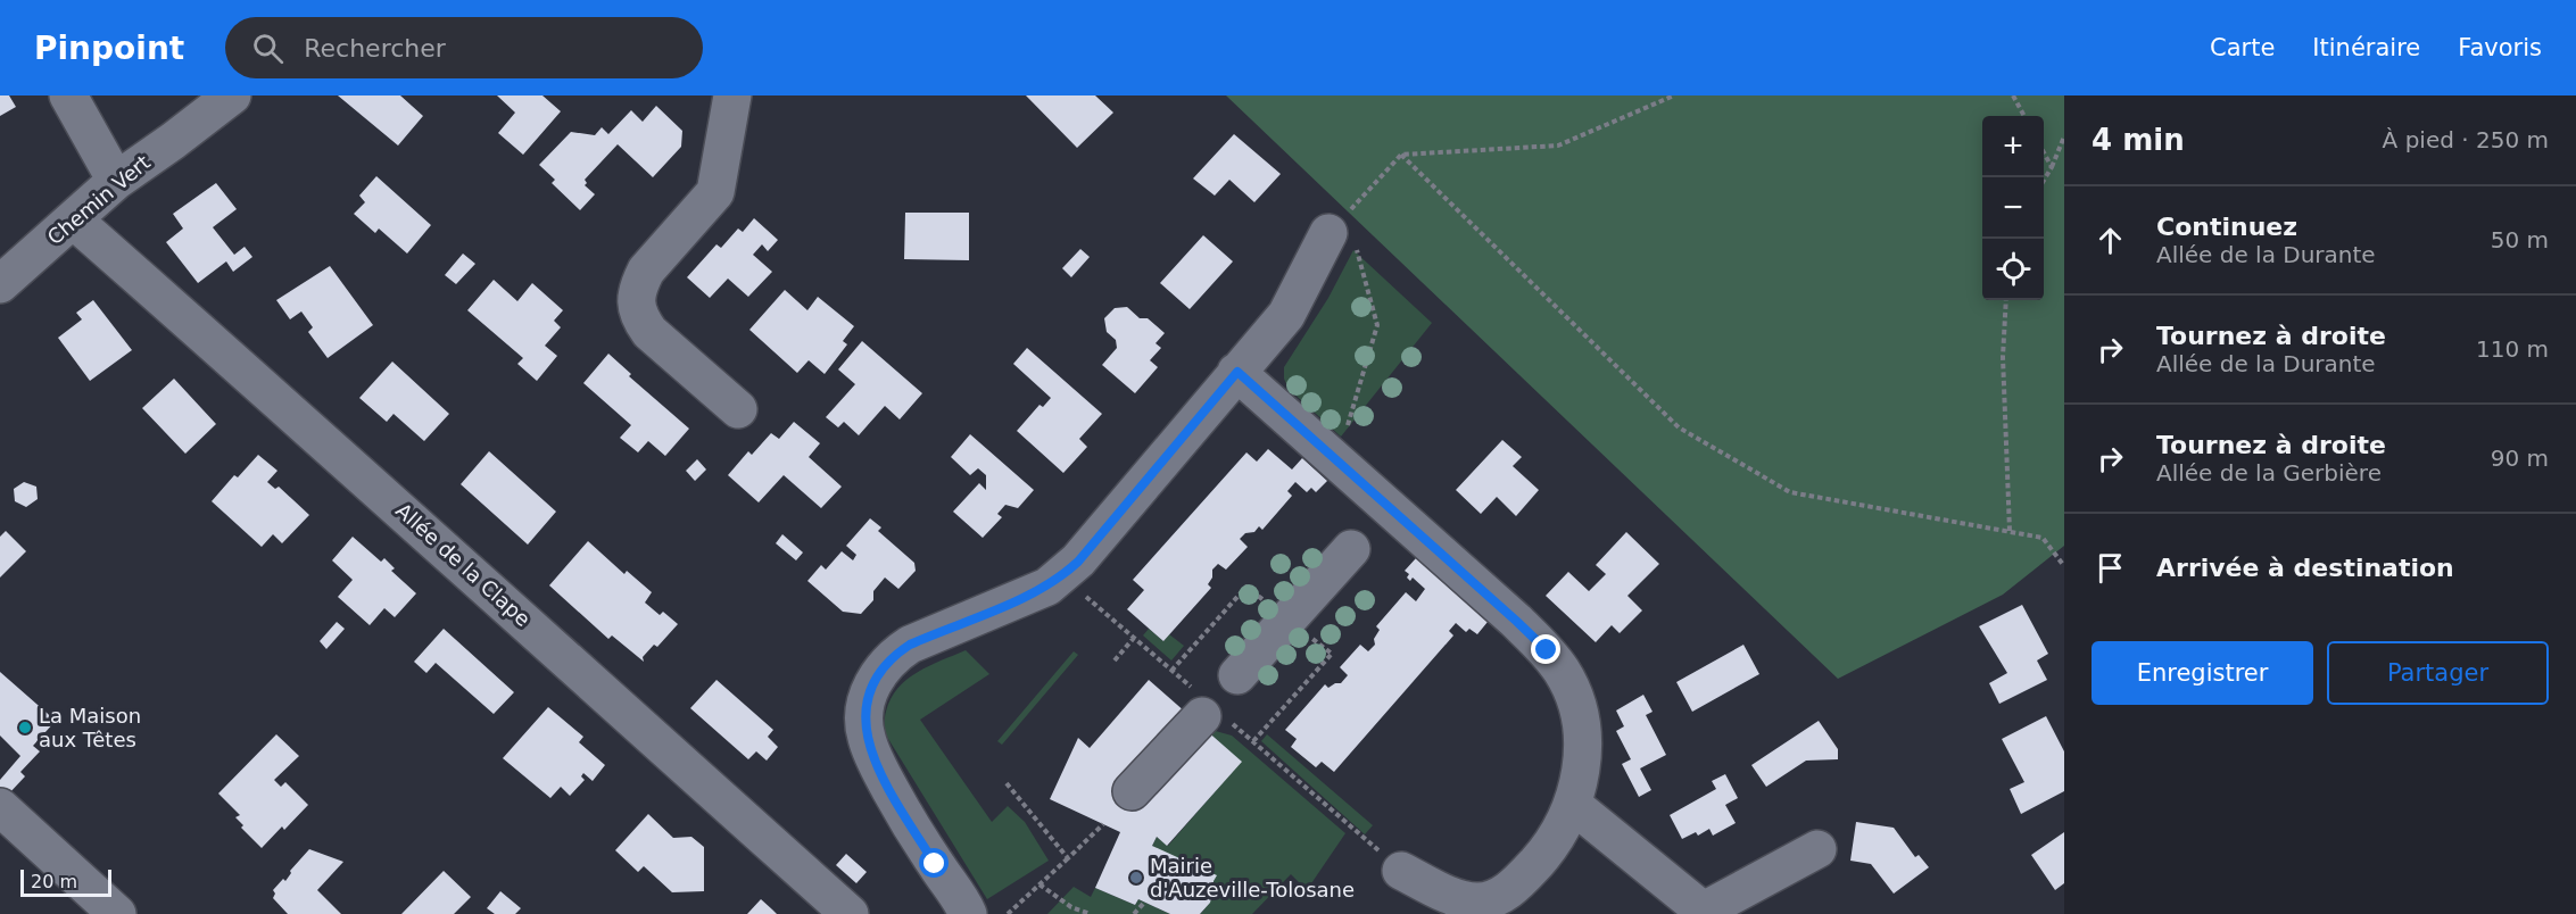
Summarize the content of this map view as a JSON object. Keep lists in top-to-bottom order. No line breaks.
{"streets":{"street":["Chemin Vert","Allée de la Clape"]},"crossings":[["Chemin Vert","Allée de la Clape"]],"places":["La Maison aux Têtes","Mairie d'Auzeville-Tolosane"],"scale_bar":"20 m","page":{"header":"Pinpoint","search":"Rechercher","nav":["Carte","Itinéraire","Favoris"],"heading":["4 min","À pied · 250 m"],"map_buttons":["+","−"],"list":[["Continuez","Allée de la Durante","50 m"],["Tournez à droite","Allée de la Durante","110 m"],["Tournez à droite","Allée de la Gerbière","90 m"],"Arrivée à destination"],"buttons":["Enregistrer","Partager"],"scale":"20 m"}}
